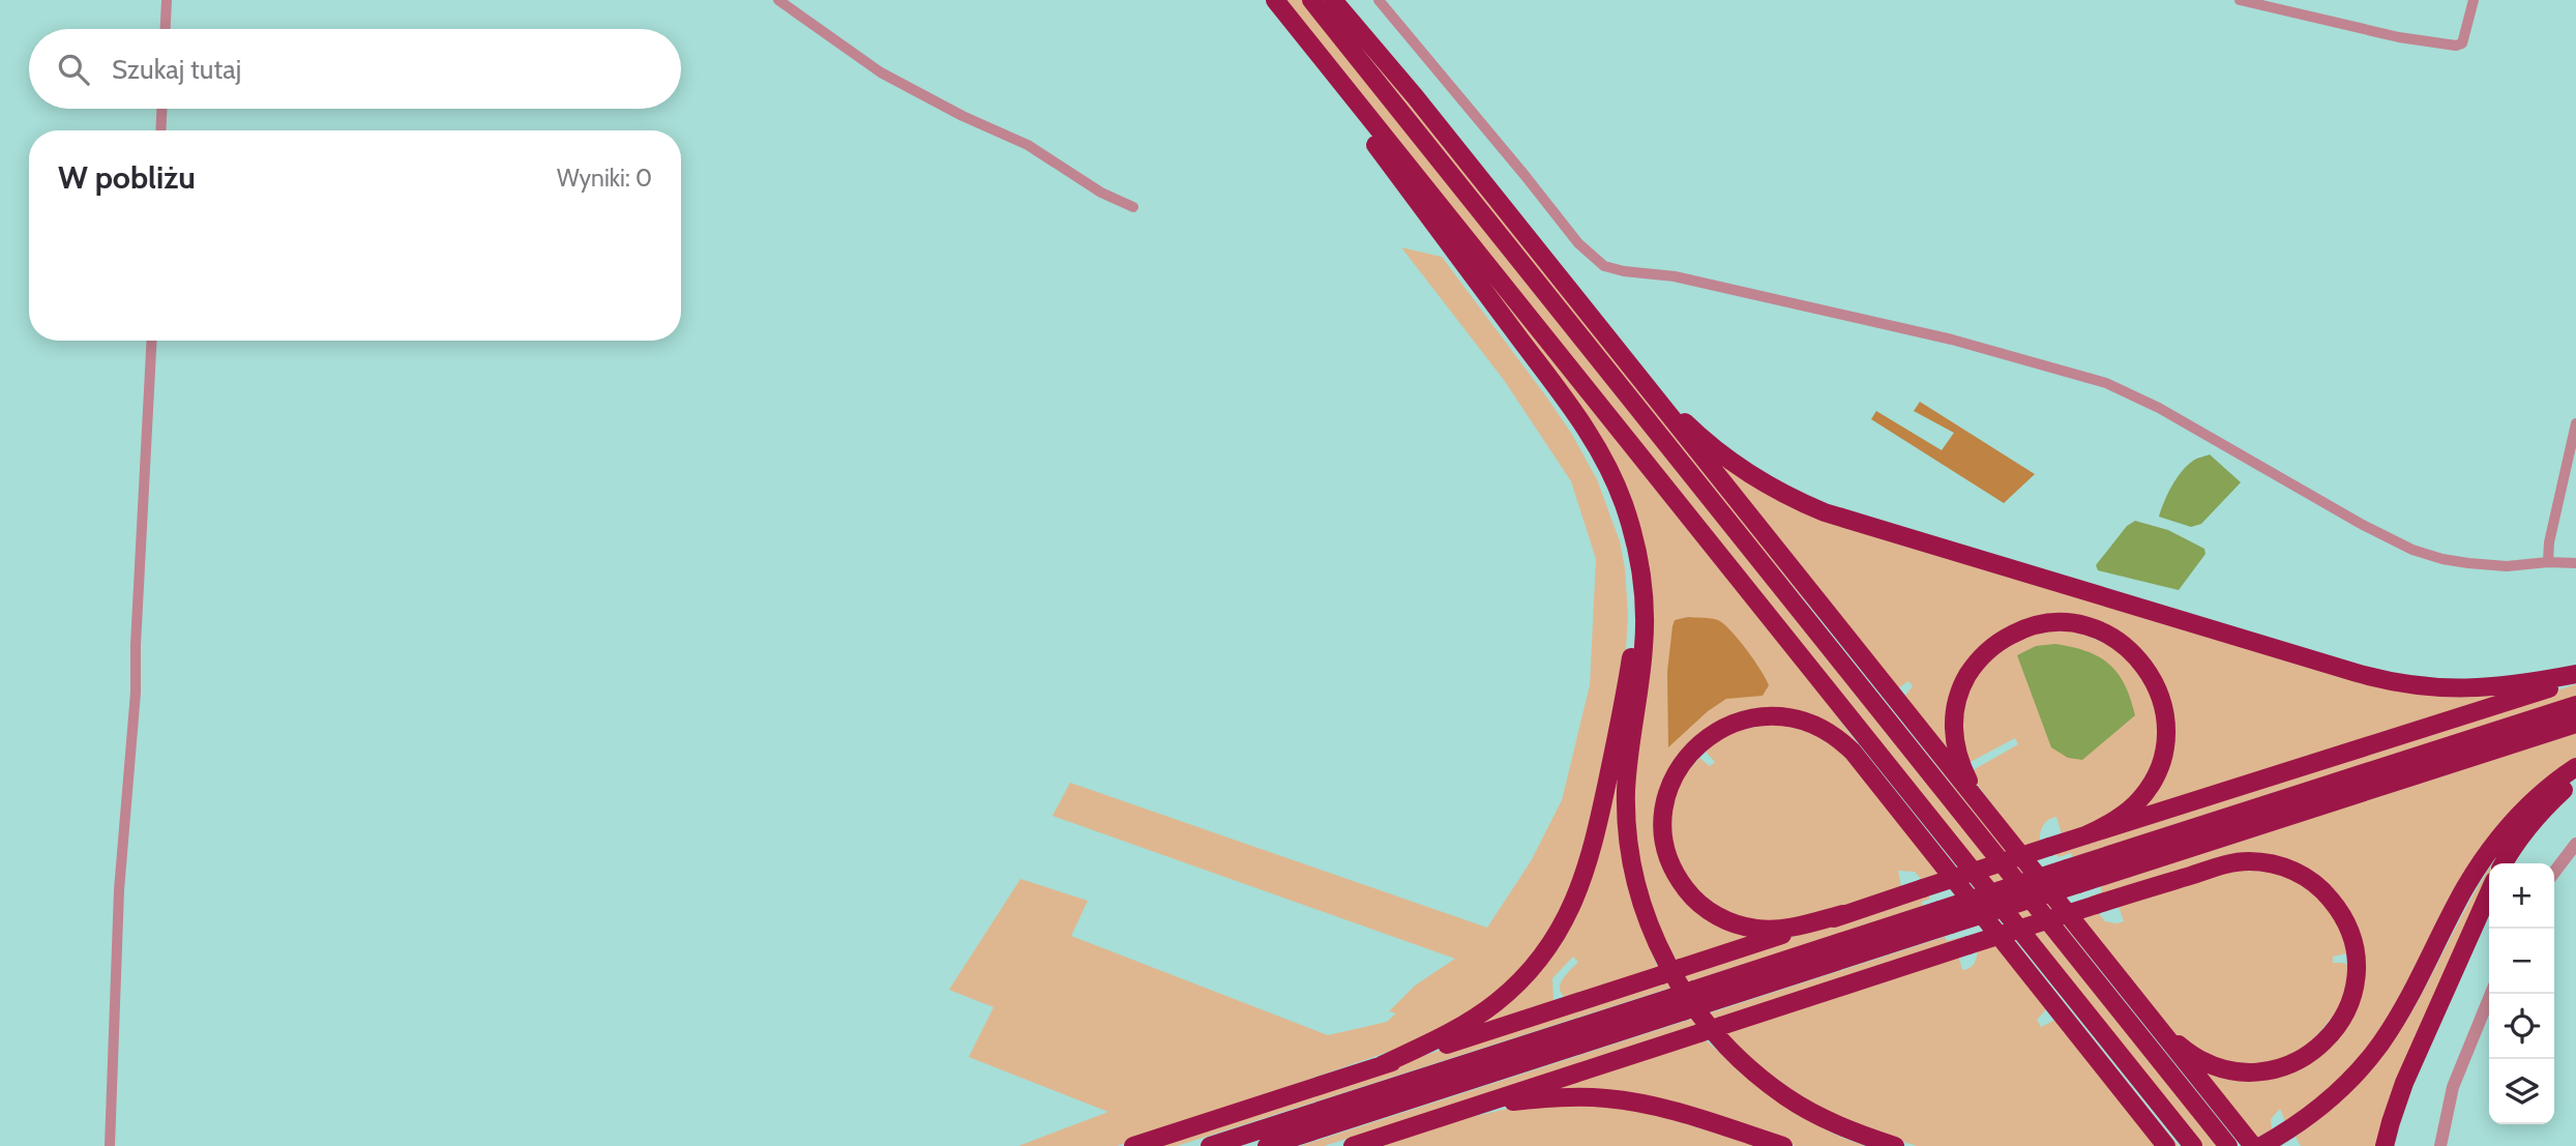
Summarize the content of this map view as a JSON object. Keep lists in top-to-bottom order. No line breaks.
{"page":{"search":"Szukaj tutaj","heading":["W pobliżu","Wyniki: 0"],"map_buttons":["+","−"]}}
